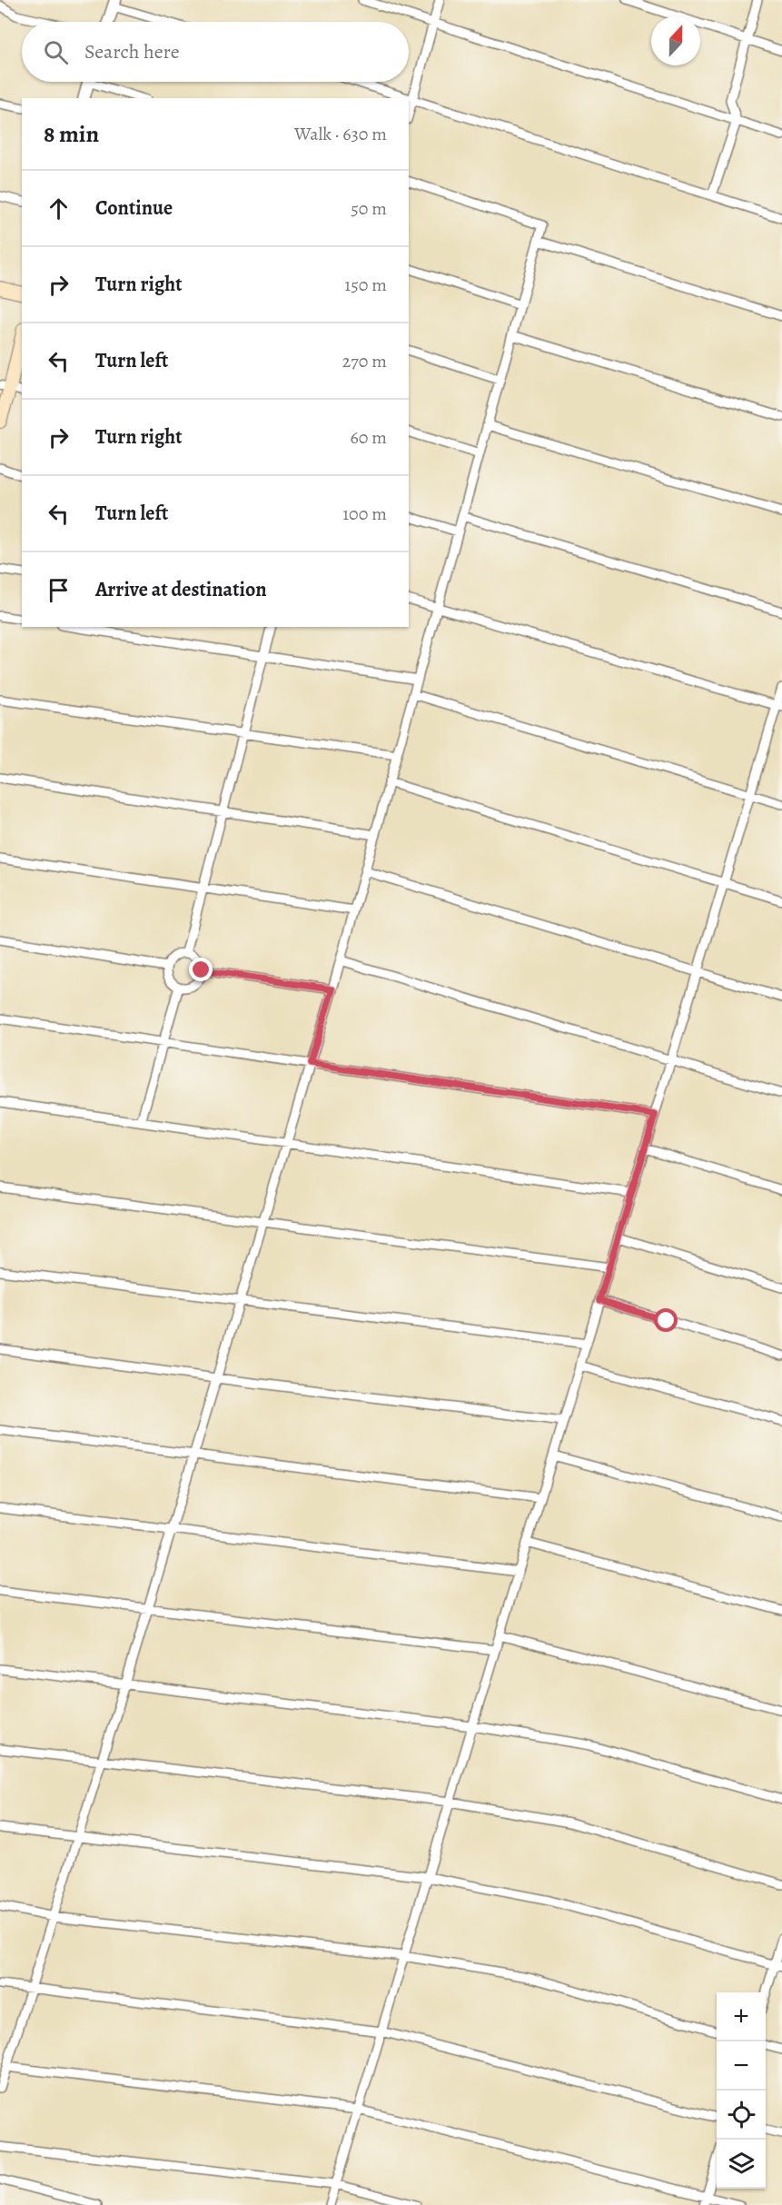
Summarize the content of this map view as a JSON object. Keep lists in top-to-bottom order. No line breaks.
{"north":"top","page":{"search":"Search here","heading":["8 min","Walk · 630 m"],"list":[["Continue","50 m"],["Turn right","150 m"],["Turn left","270 m"],["Turn right","60 m"],["Turn left","100 m"],"Arrive at destination"],"map_buttons":["+","−"]}}
